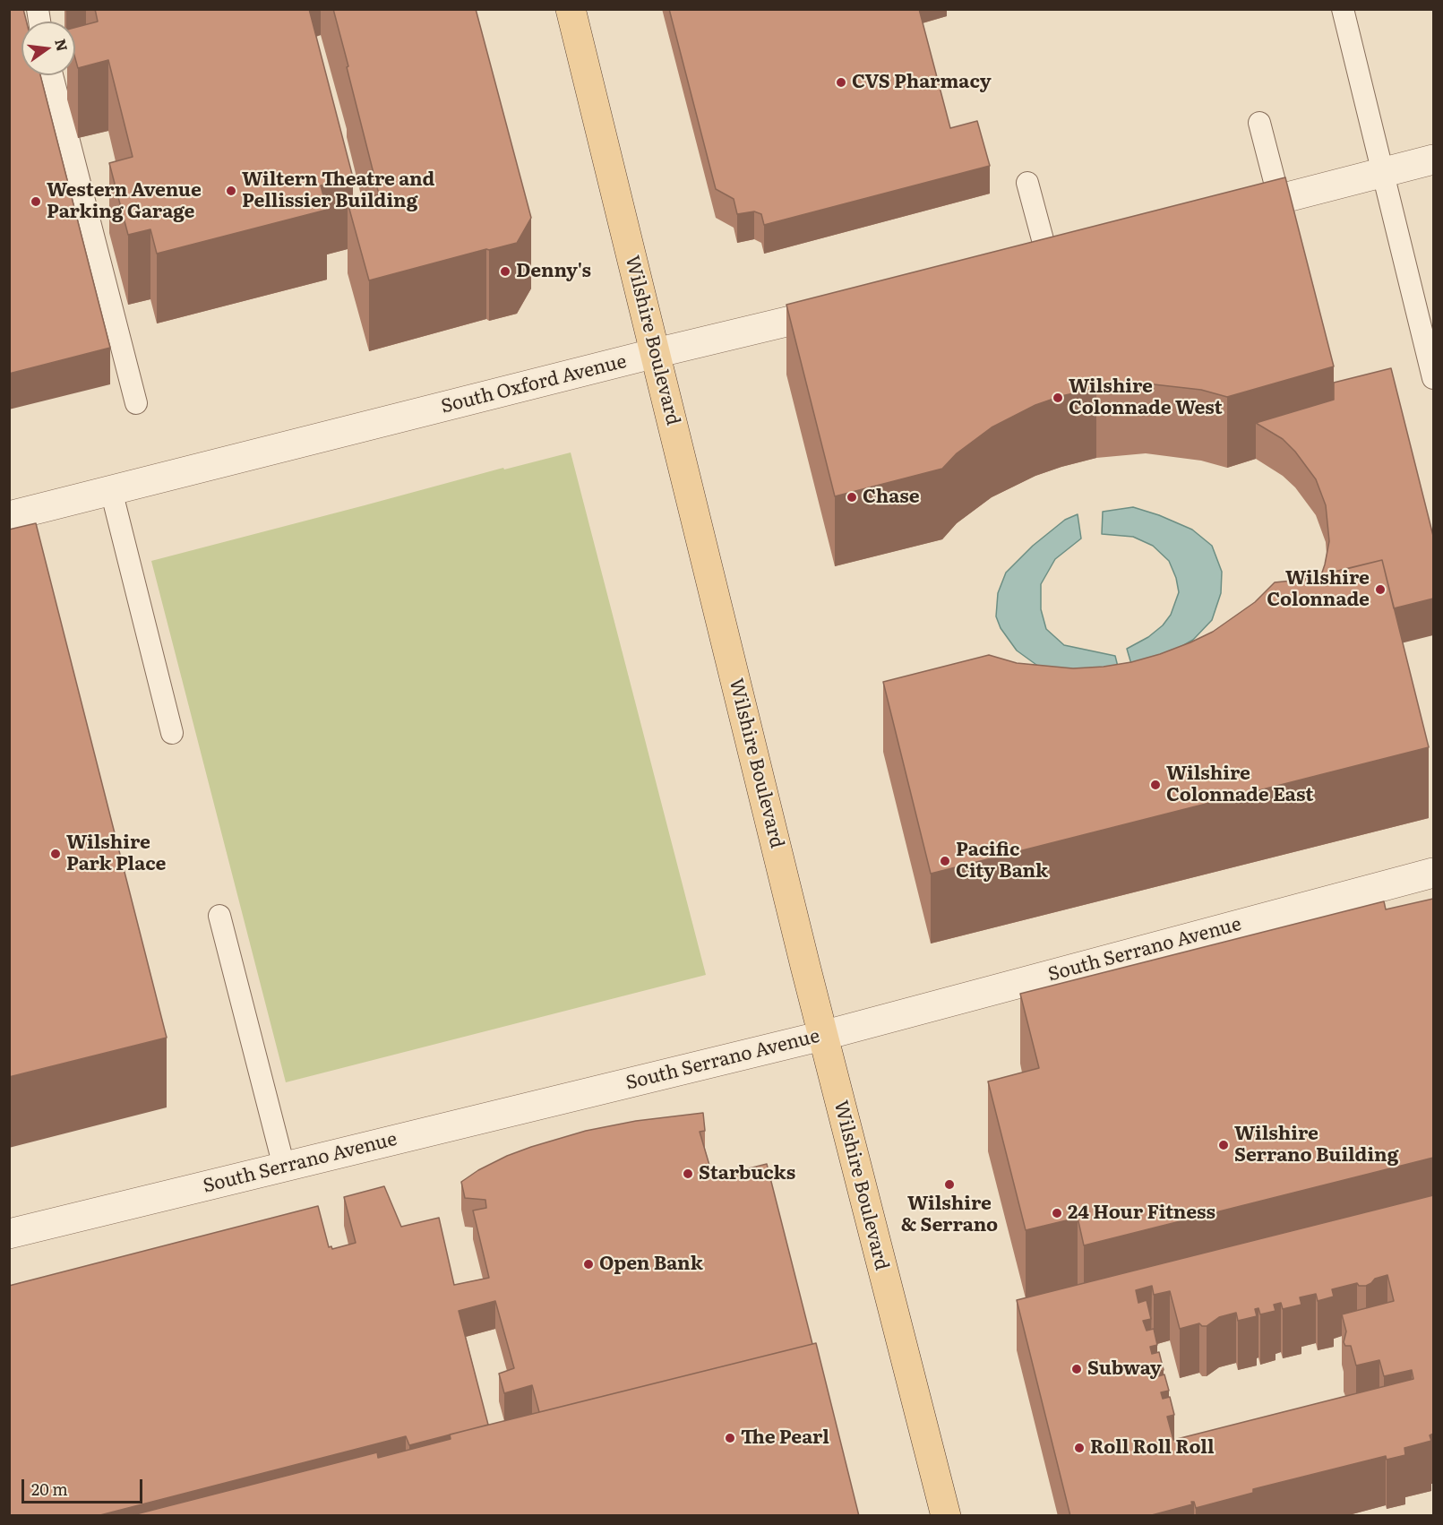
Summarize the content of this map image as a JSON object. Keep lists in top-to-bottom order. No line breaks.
{"streets":{"main road":["Wilshire Boulevard"],"street":["South Oxford Avenue","South Serrano Avenue"]},"crossings":[["Wilshire Boulevard","South Oxford Avenue"],["Wilshire Boulevard","South Serrano Avenue"]],"places":["CVS Pharmacy","Wiltern Theatre and Pellissier Building","Western Avenue Parking Garage","Denny's","Wilshire Colonnade West","Chase","Wilshire Colonnade","Wilshire Colonnade East","Wilshire Park Place","Pacific City Bank","Wilshire Serrano Building","Starbucks","Wilshire & Serrano","24 Hour Fitness","Open Bank","Subway","The Pearl","Roll Roll Roll"],"scale_bar":"20 m","north":"right"}
